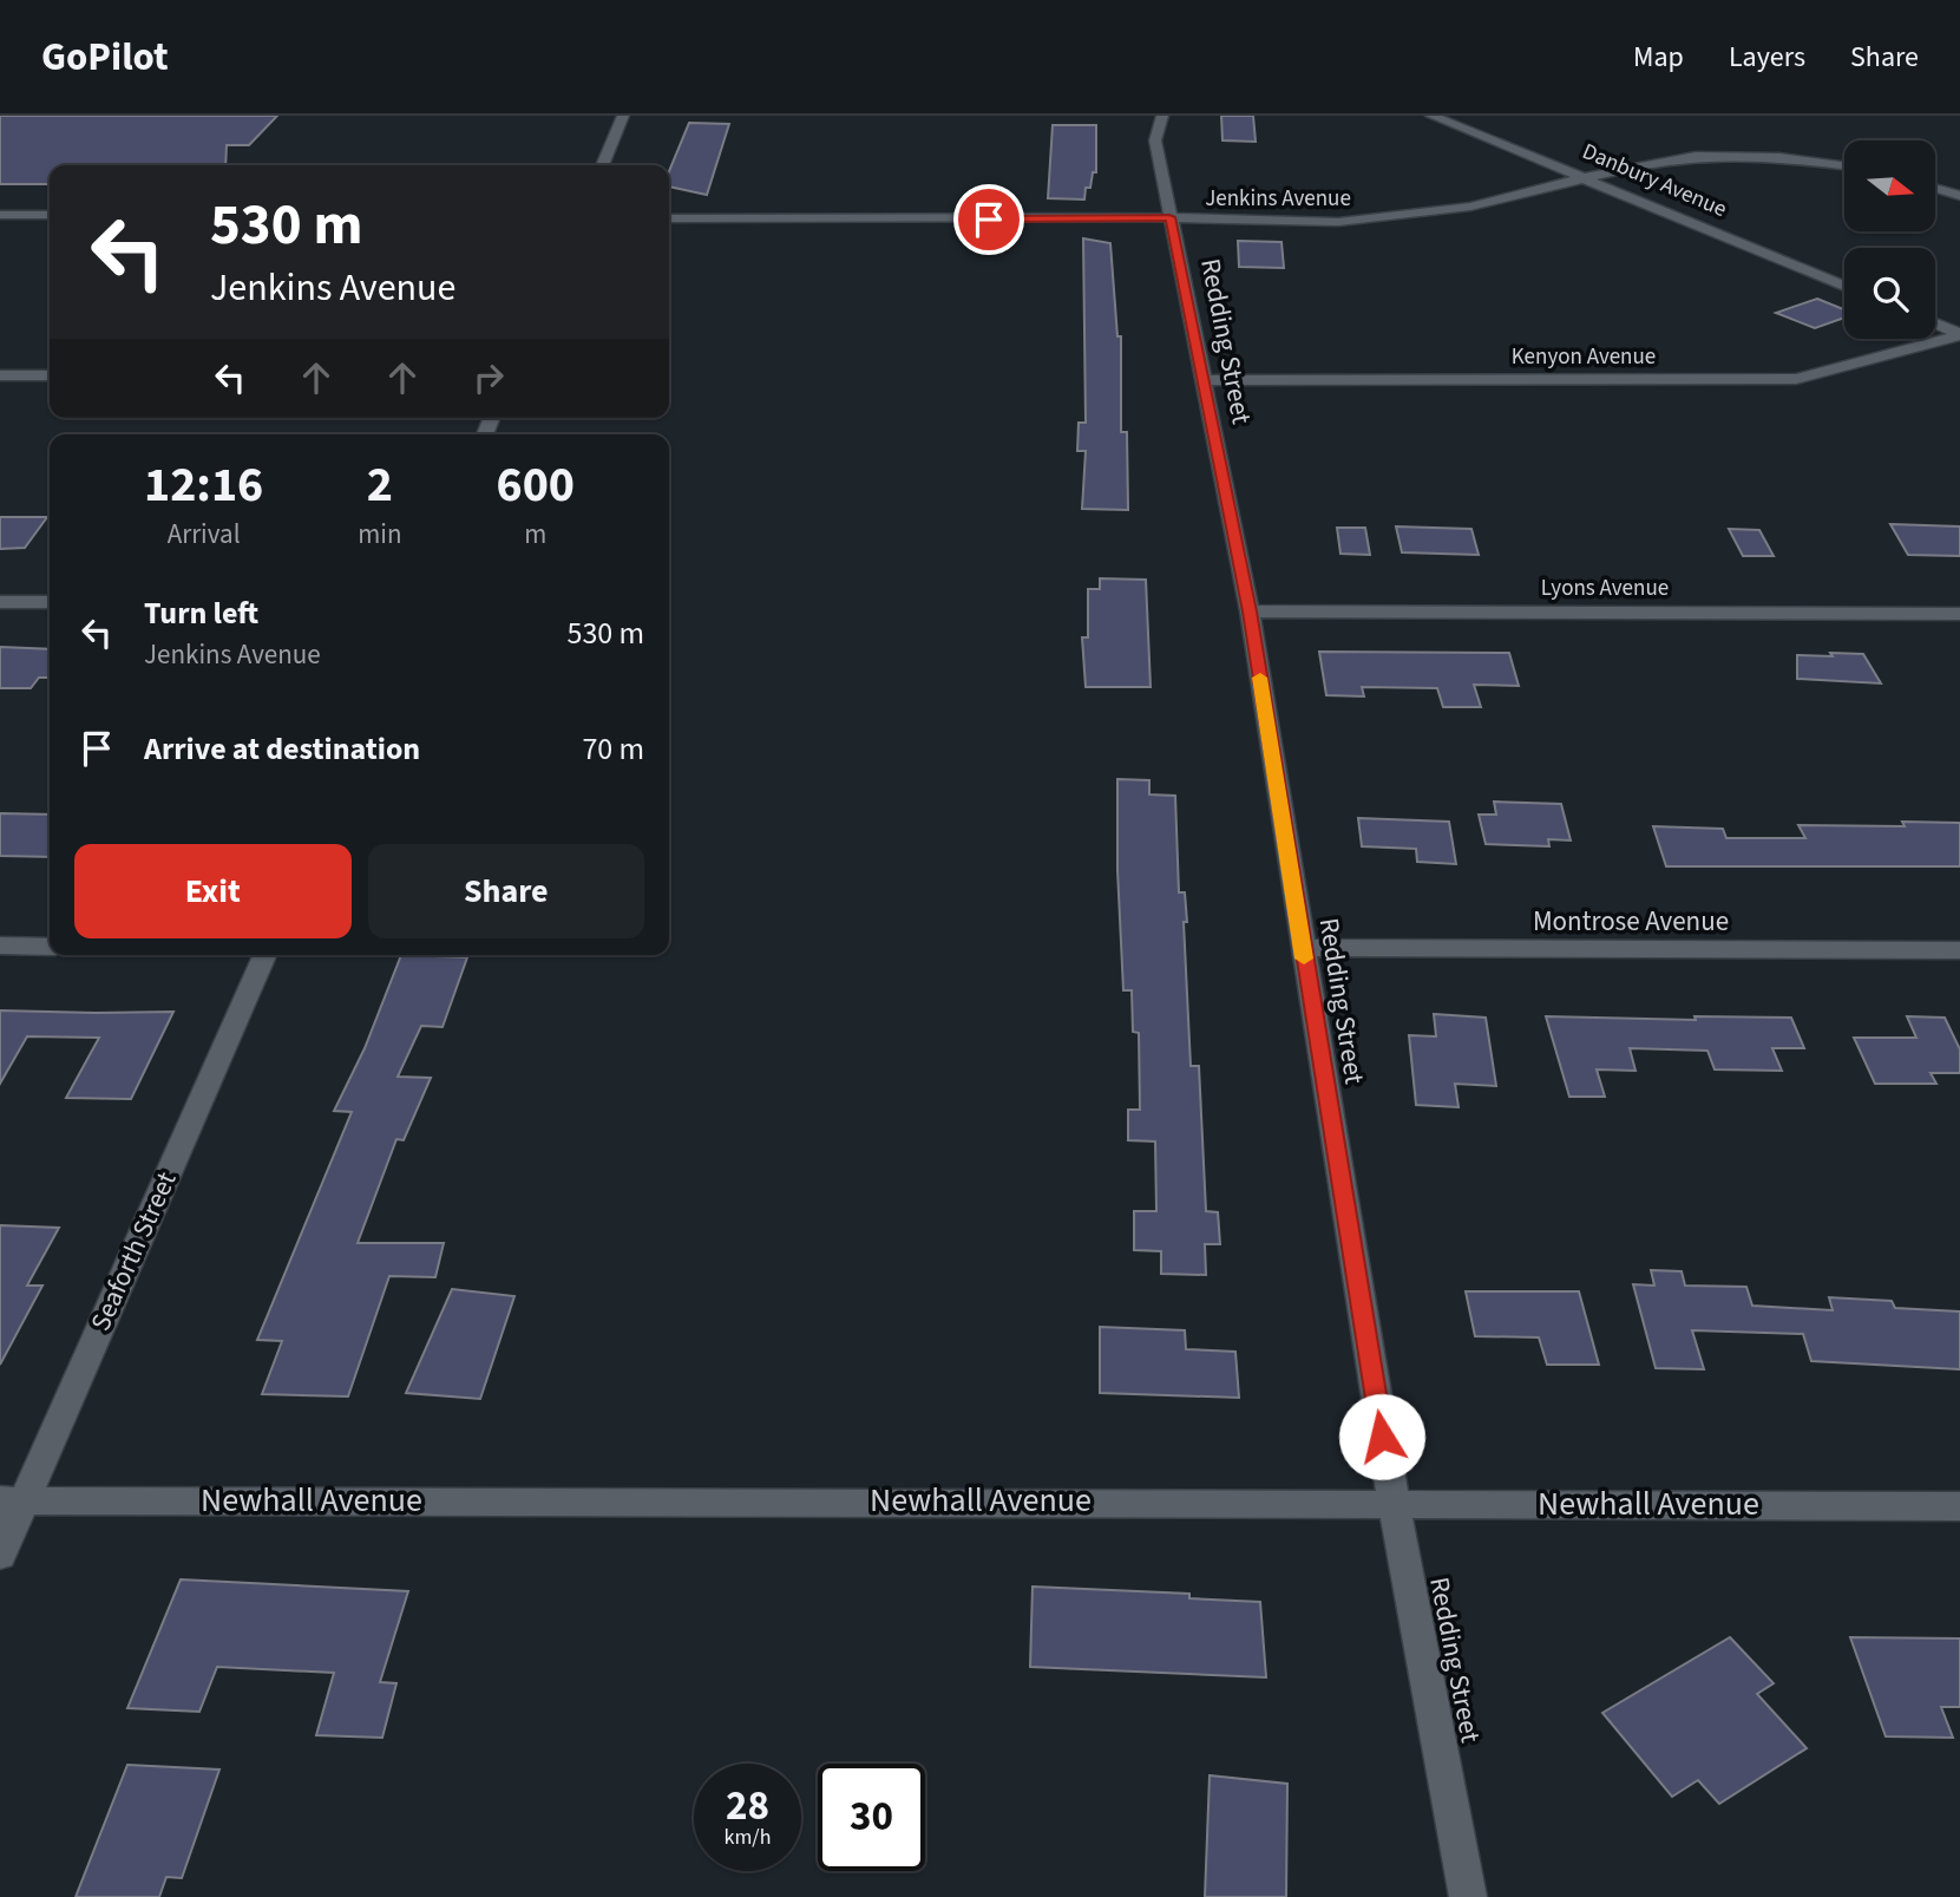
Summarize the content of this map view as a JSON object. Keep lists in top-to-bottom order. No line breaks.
{"streets":{"street":["Danbury Avenue","Jenkins Avenue","Redding Street","Kenyon Avenue","Lyons Avenue","Montrose Avenue","Seaforth Street","Newhall Avenue"]},"crossings":[["Danbury Avenue","Jenkins Avenue"],["Jenkins Avenue","Redding Street"],["Redding Street","Kenyon Avenue"],["Redding Street","Lyons Avenue"],["Redding Street","Montrose Avenue"],["Redding Street","Newhall Avenue"],["Seaforth Street","Newhall Avenue"]],"north":"right","page":{"header":"GoPilot","nav":["Map","Layers","Share"],"turn":["530 m","Jenkins Avenue"],"eta":["12:16","Arrival","2","min","600","m"],"list":[{"name":"Turn left","note":"Jenkins Avenue","value":"530 m"},{"name":"Arrive at destination","value":"70 m"}],"buttons":["Exit","Share"],"speed":"28 km/h","limit":"30"}}
